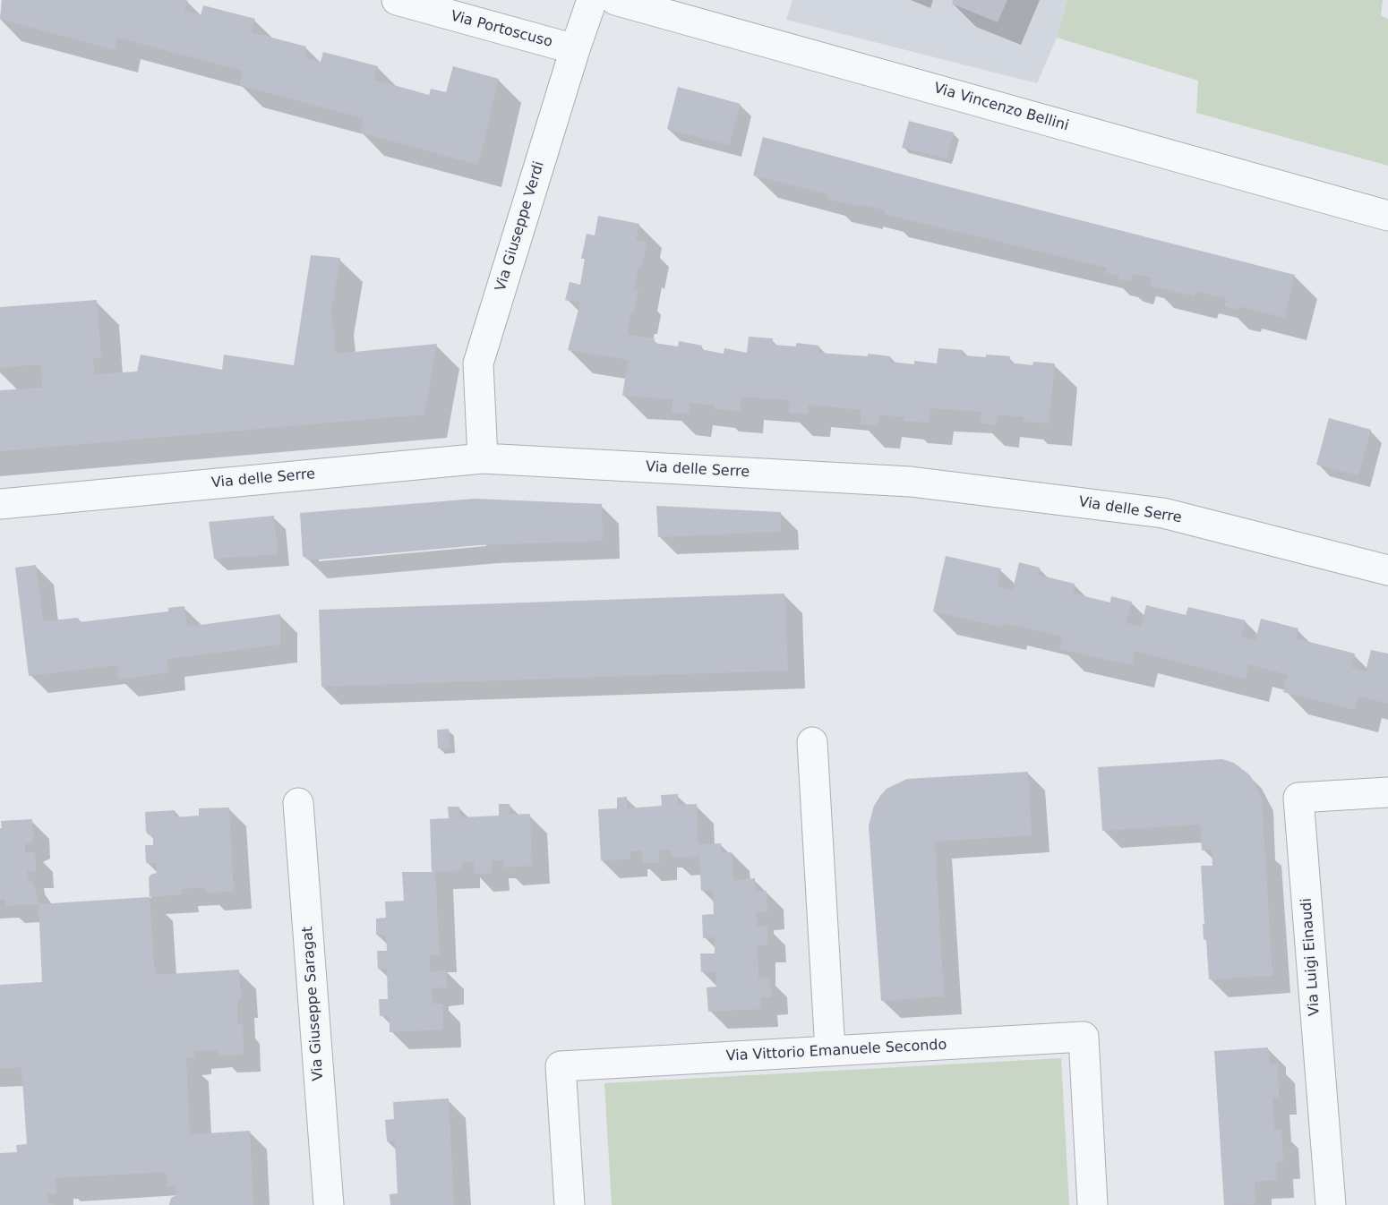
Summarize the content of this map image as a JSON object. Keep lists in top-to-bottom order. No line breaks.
{"streets":{"street":["Via Portoscuso","Via Vincenzo Bellini","Via Giuseppe Verdi","Via delle Serre","Via Luigi Einaudi","Via Giuseppe Saragat","Via Vittorio Emanuele Secondo"]},"crossings":[["Via Portoscuso","Via Giuseppe Verdi"],["Via Giuseppe Verdi","Via delle Serre"]]}
